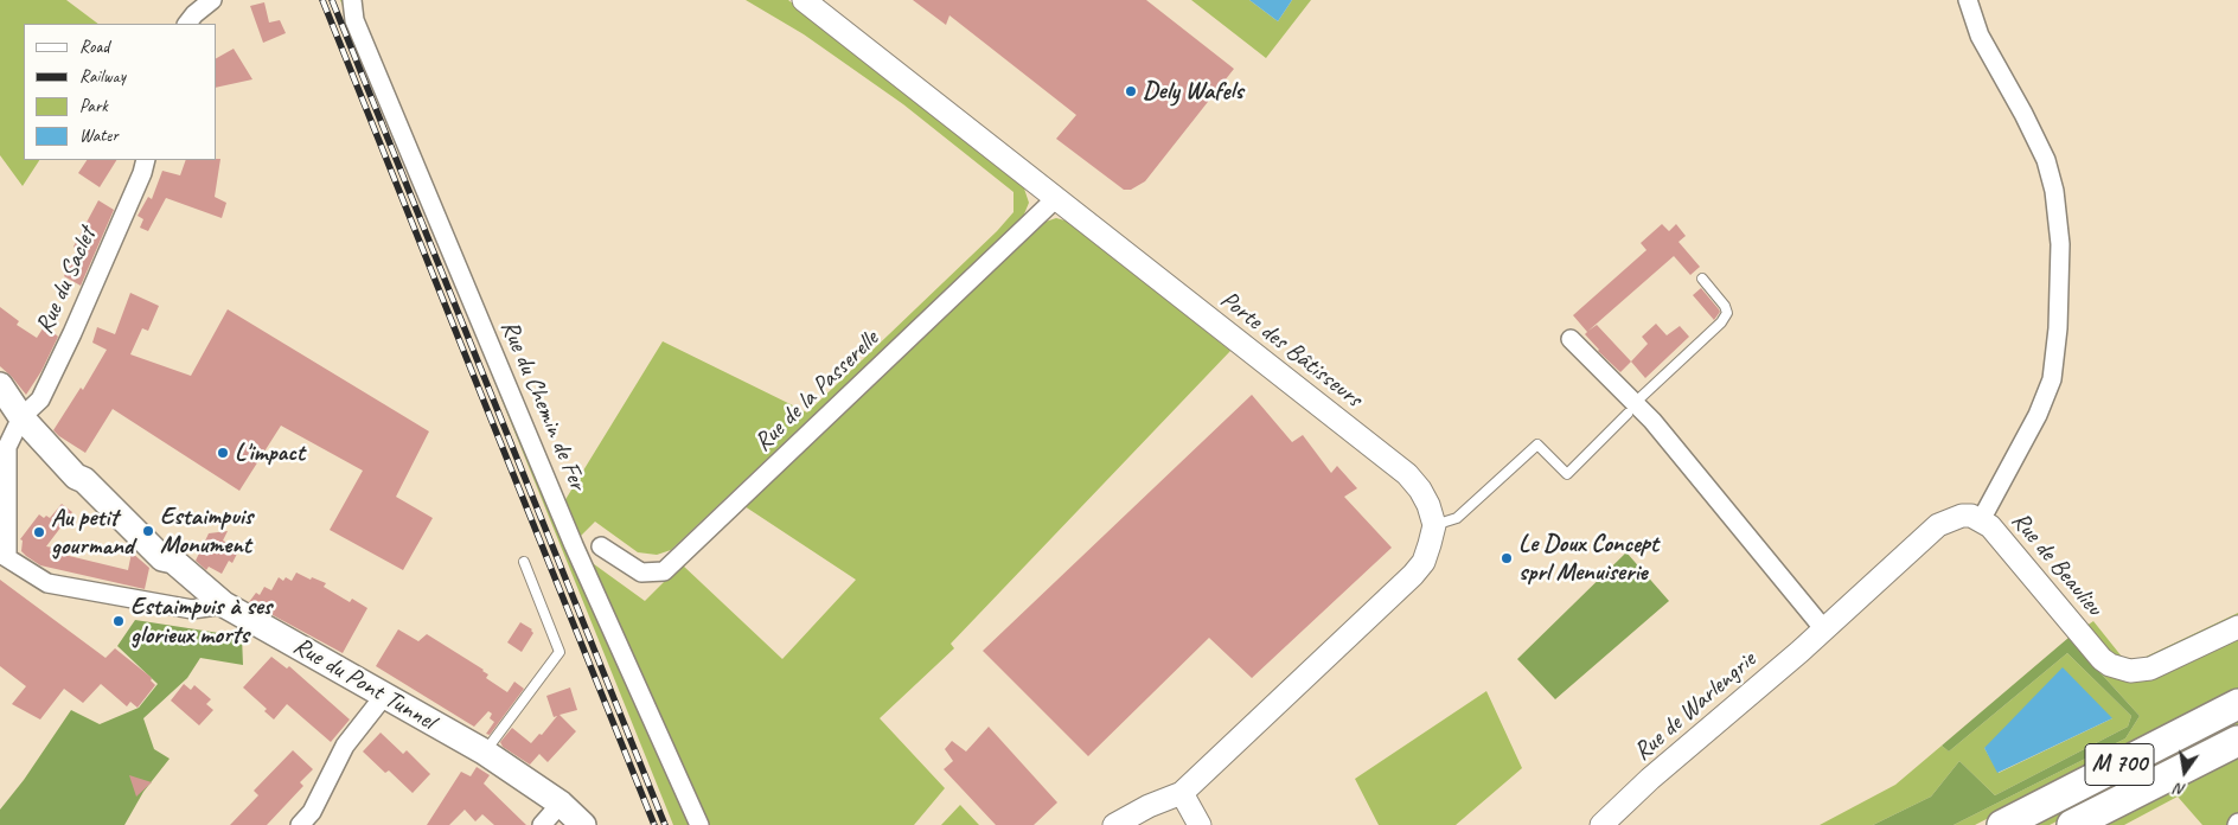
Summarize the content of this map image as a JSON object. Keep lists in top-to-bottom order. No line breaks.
{"streets":{"highway":["M 700"],"main road":["Rue du Pont Tunnel"],"street":["Rue du Saclet","Porte des Bâtisseurs","Rue de la Passerelle","Rue du Chemin de Fer","Rue de Beaulieu","Rue de Warlengrie"]},"crossings":[["Rue du Saclet","Rue du Pont Tunnel"],["Porte des Bâtisseurs","Rue de la Passerelle"],["Rue de Beaulieu","Rue de Warlengrie"]],"places":["Dely Wafels","L'impact","Estaimpuis Monument","Au petit gourmand","Le Doux Concept sprl Menuiserie","Estaimpuis à ses glorieux morts"],"legend":["Road","Railway","Park","Water"],"north":"bottom"}
